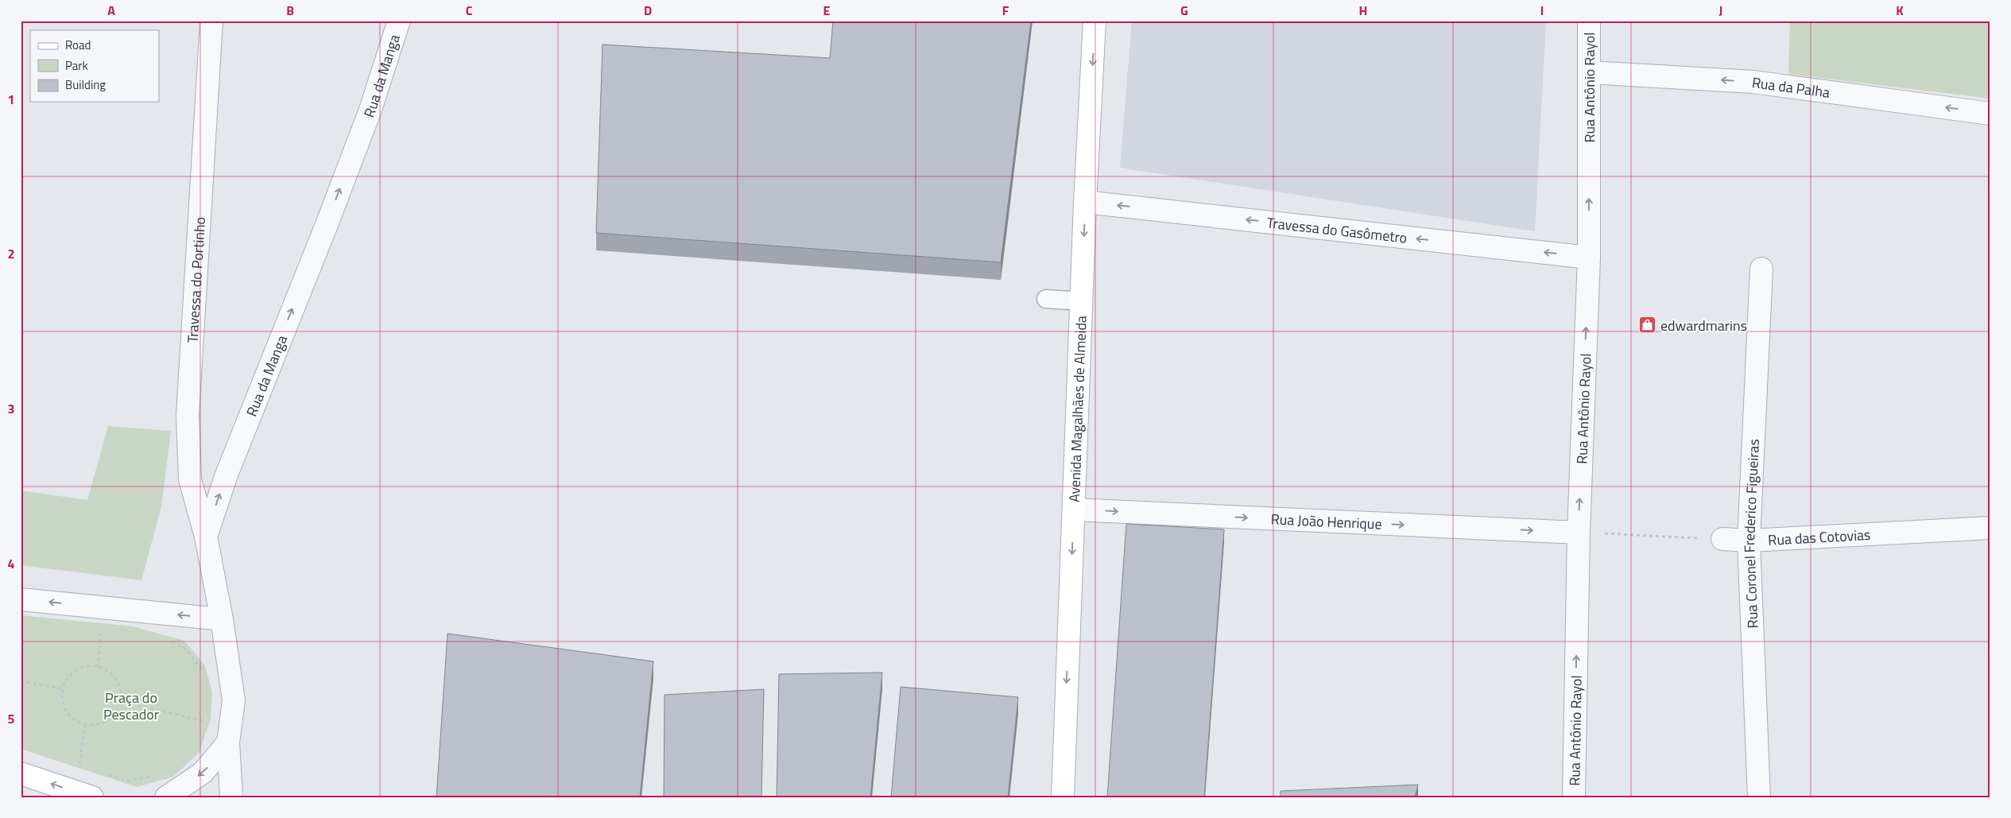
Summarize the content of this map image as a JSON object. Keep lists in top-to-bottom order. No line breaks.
{"streets":{"main road":["Avenida Magalhães de Almeida"],"street":["Rua da Manga","Rua da Palha","Rua Antônio Rayol","Travessa do Gasômetro","Travessa do Portinho","Rua João Henrique","Rua Coronel Frederico Figueiras","Rua das Cotovias"]},"crossings":[["Rua da Manga","Travessa do Portinho"],["Rua da Palha","Rua Antônio Rayol"],["Rua Antônio Rayol","Travessa do Gasômetro"],["Rua Antônio Rayol","Rua João Henrique"],["Travessa do Gasômetro","Avenida Magalhães de Almeida"],["Avenida Magalhães de Almeida","Rua João Henrique"],["Rua Coronel Frederico Figueiras","Rua das Cotovias"]],"one_way":["Rua da Manga","Rua da Palha","Rua Antônio Rayol","Travessa do Gasômetro","Avenida Magalhães de Almeida","Rua João Henrique"],"parks":["Praça do Pescador"],"places":{"shop":["edwardmarins"]},"legend":["Road","Park","Building"],"grid":{"columns":["A","B","C","D","E","F","G","H","I","J","K"],"rows":["1","2","3","4","5"]}}
